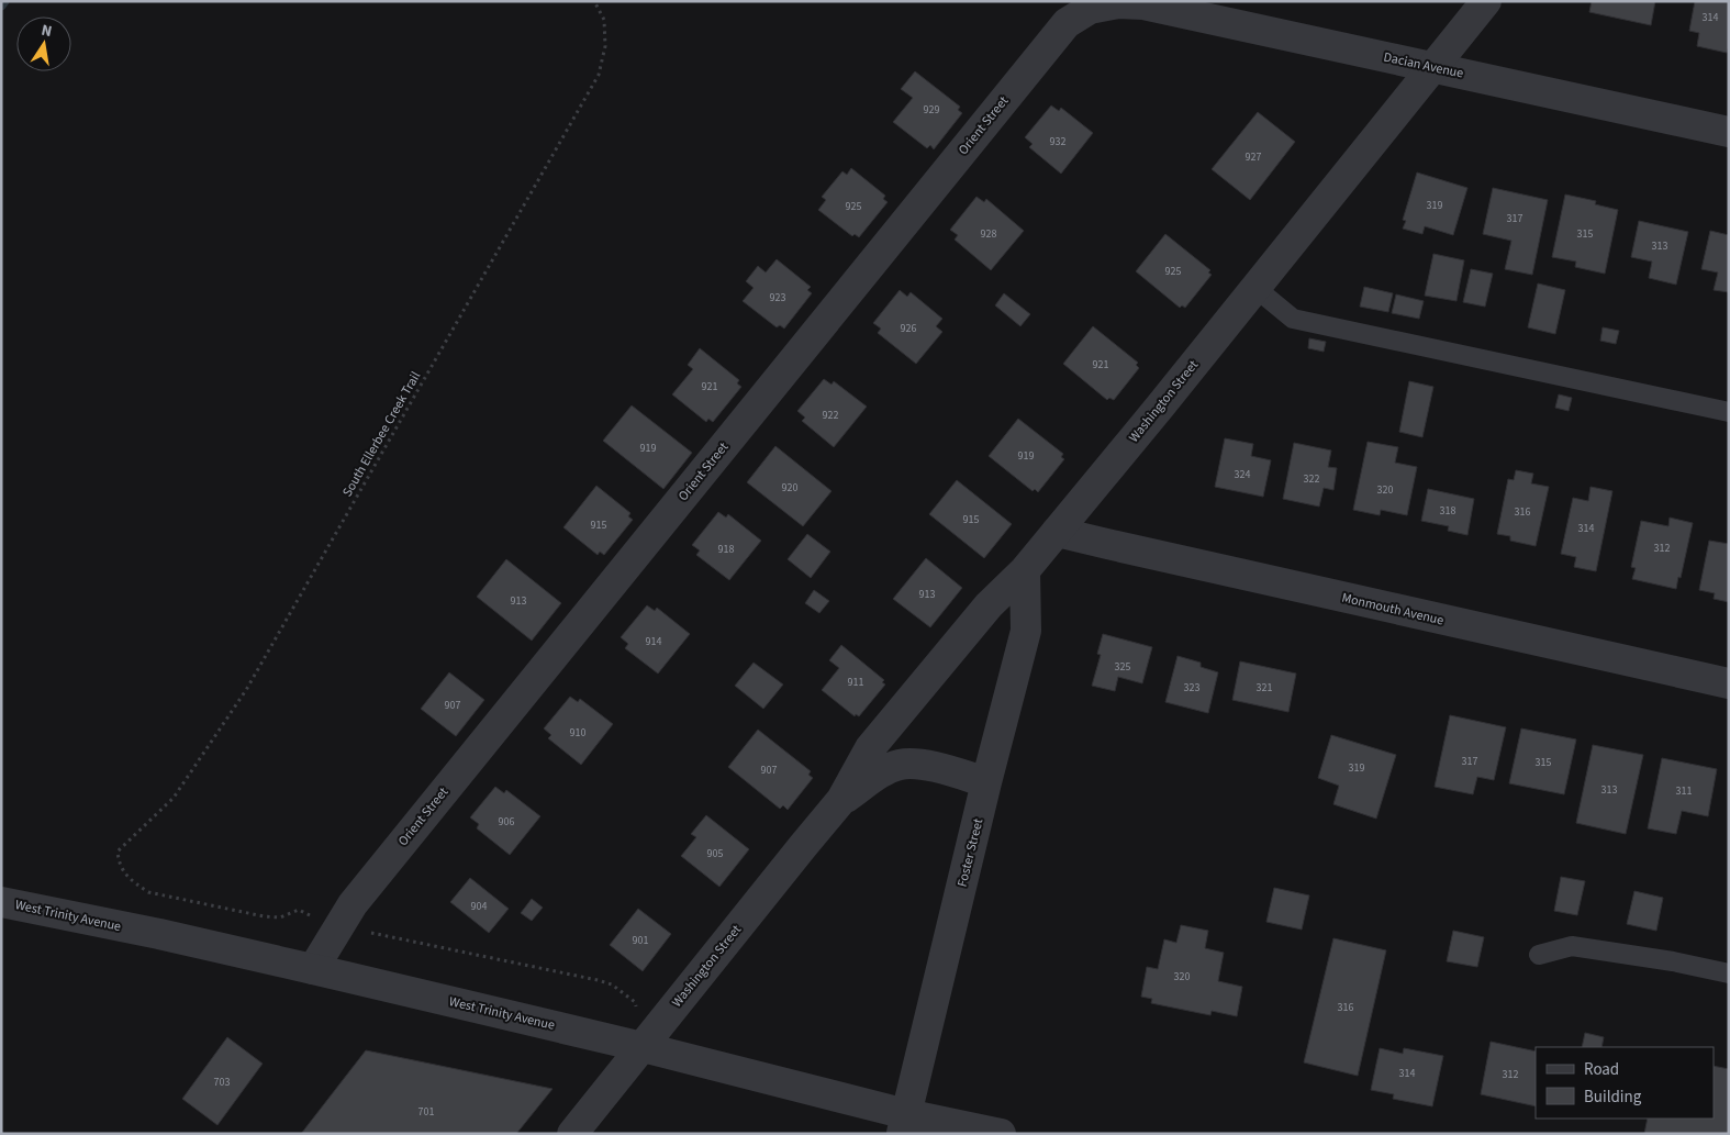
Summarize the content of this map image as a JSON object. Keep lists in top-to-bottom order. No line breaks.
{"streets":{"street":["Dacian Avenue","Orient Street","Washington Street","Monmouth Avenue","Foster Street","West Trinity Avenue"],"path":["South Ellerbee Creek Trail"]},"crossings":[["Dacian Avenue","Orient Street"],["Dacian Avenue","Washington Street"],["Orient Street","West Trinity Avenue"],["Washington Street","Monmouth Avenue"],["Washington Street","Foster Street"],["Washington Street","West Trinity Avenue"],["Foster Street","West Trinity Avenue"]],"house_numbers":["314","929","932","927","319","925","317","928","315","313","925","923","926","921","921","922","919","919","324","322","920","320","318","316","915","915","314","312","918","913","913","914","325","911","323","321","907","910","317","315","319","907","313","311","906","905","904","901","320","316","314","312","703","701"],"legend":["Road","Building"],"north":"top"}
